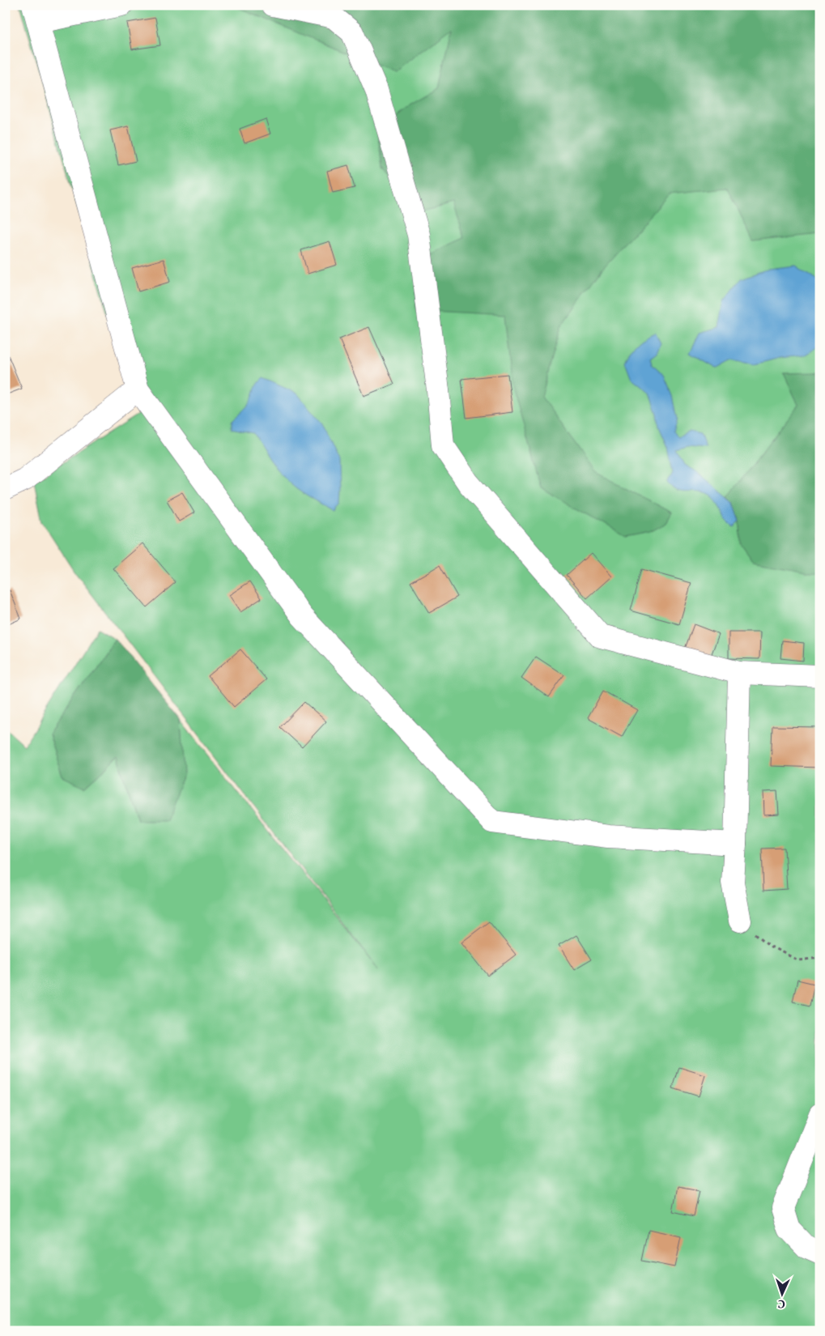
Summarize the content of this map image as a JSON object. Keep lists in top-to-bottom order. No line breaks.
{"north":"bottom"}
